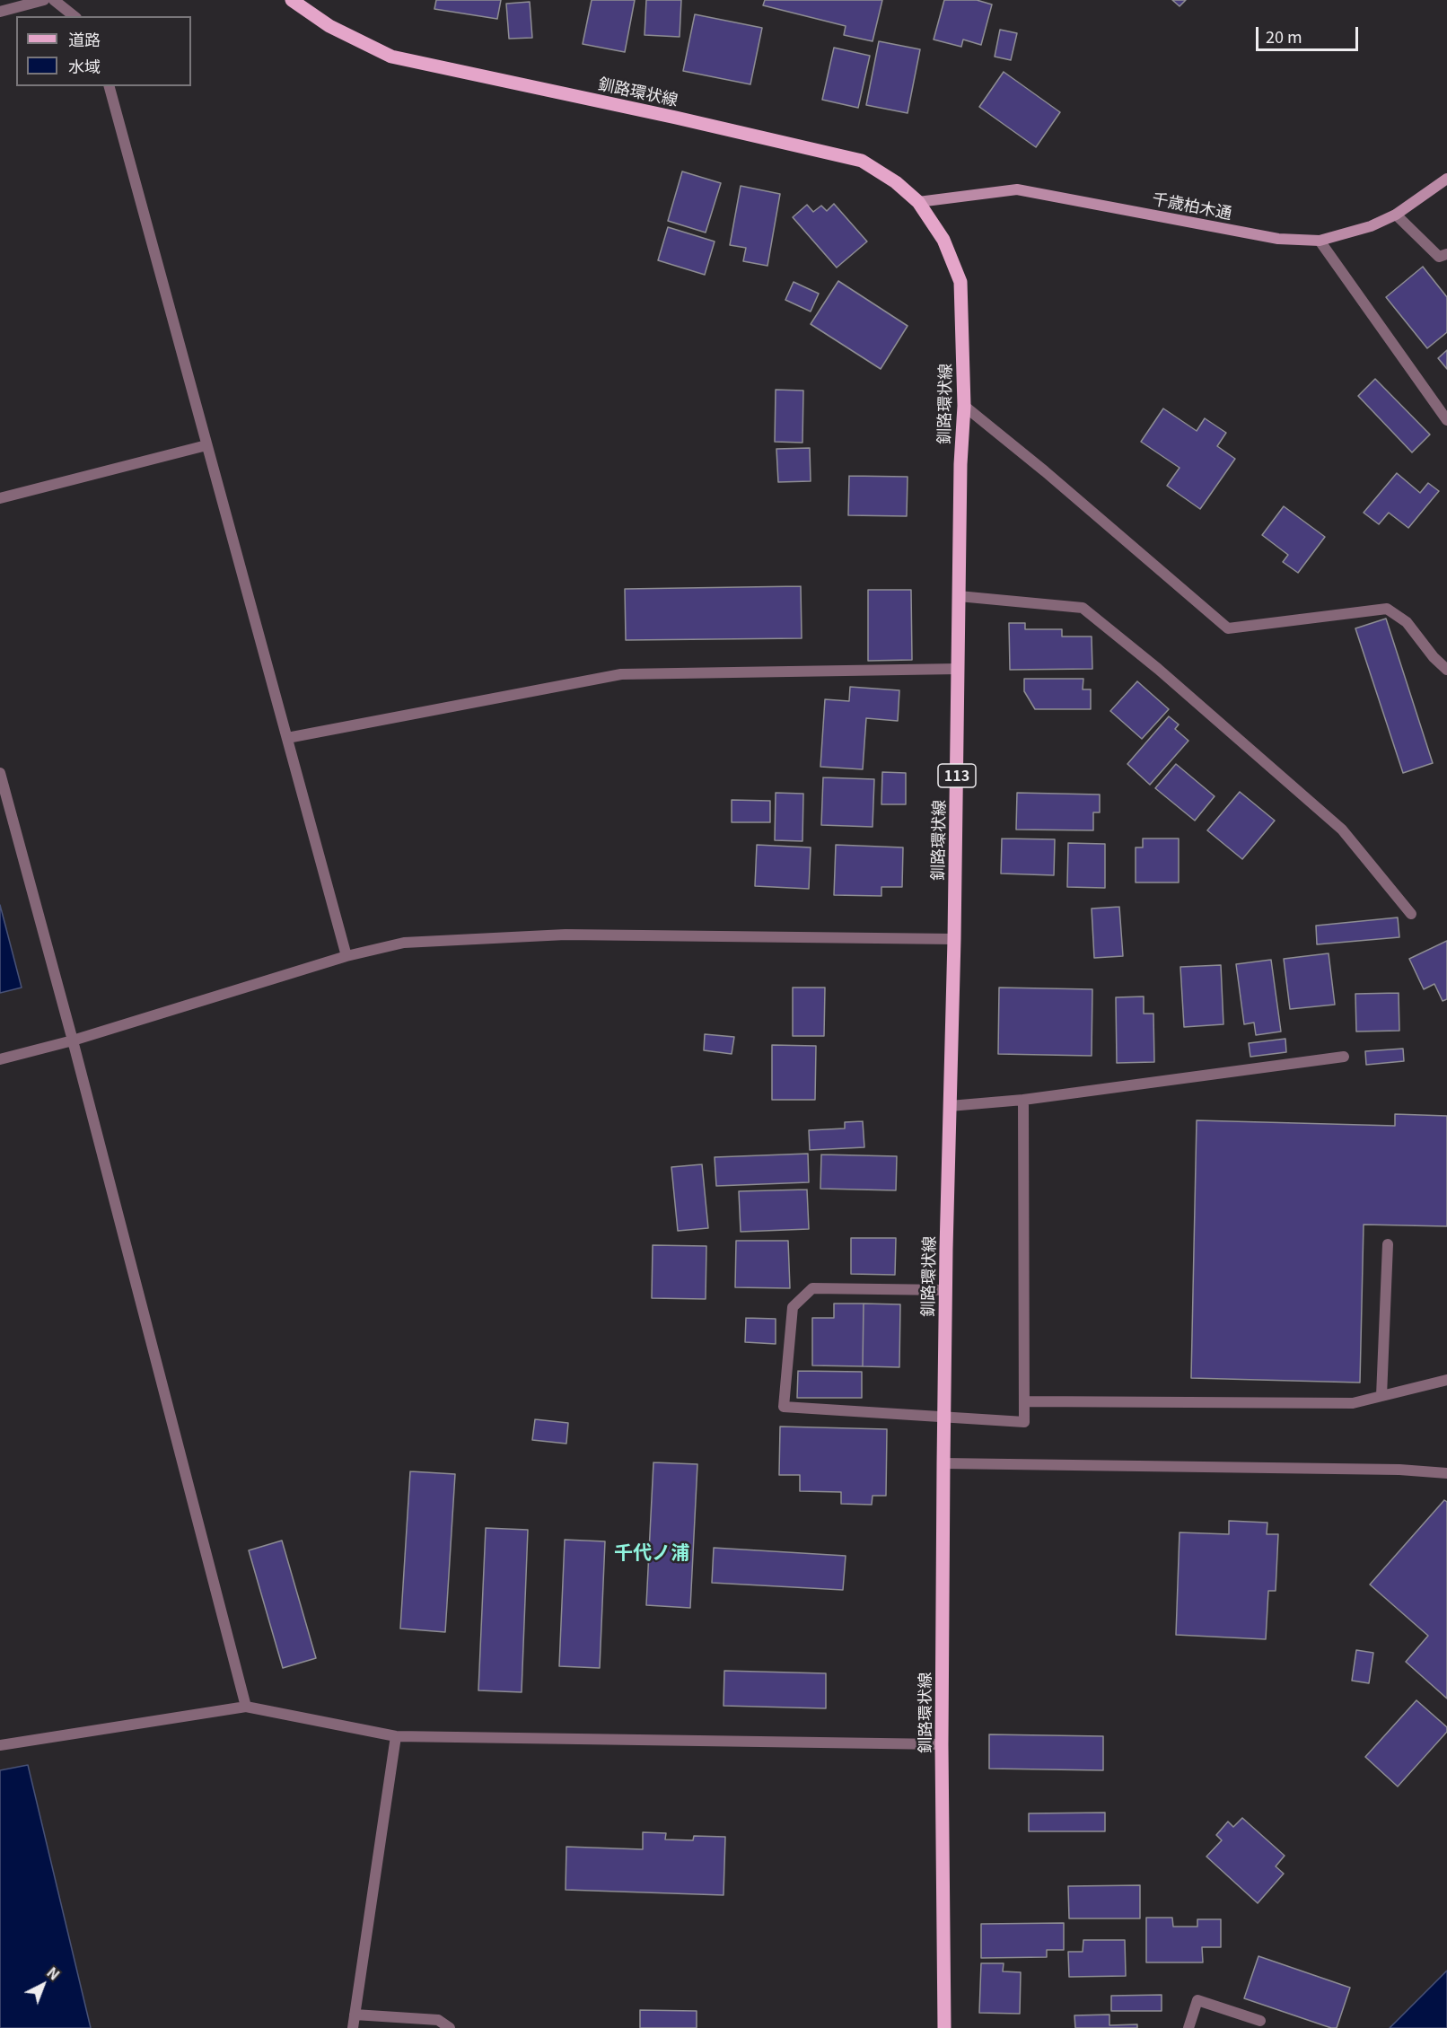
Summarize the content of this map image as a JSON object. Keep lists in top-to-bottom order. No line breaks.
{"streets":{"main road":["釧路環状線","113"],"street":["千歳柏木通"]},"crossings":[["釧路環状線","千歳柏木通"]],"districts":["千代ノ浦"],"legend":["道路","水域"],"scale_bar":"20 m","north":"top right"}
